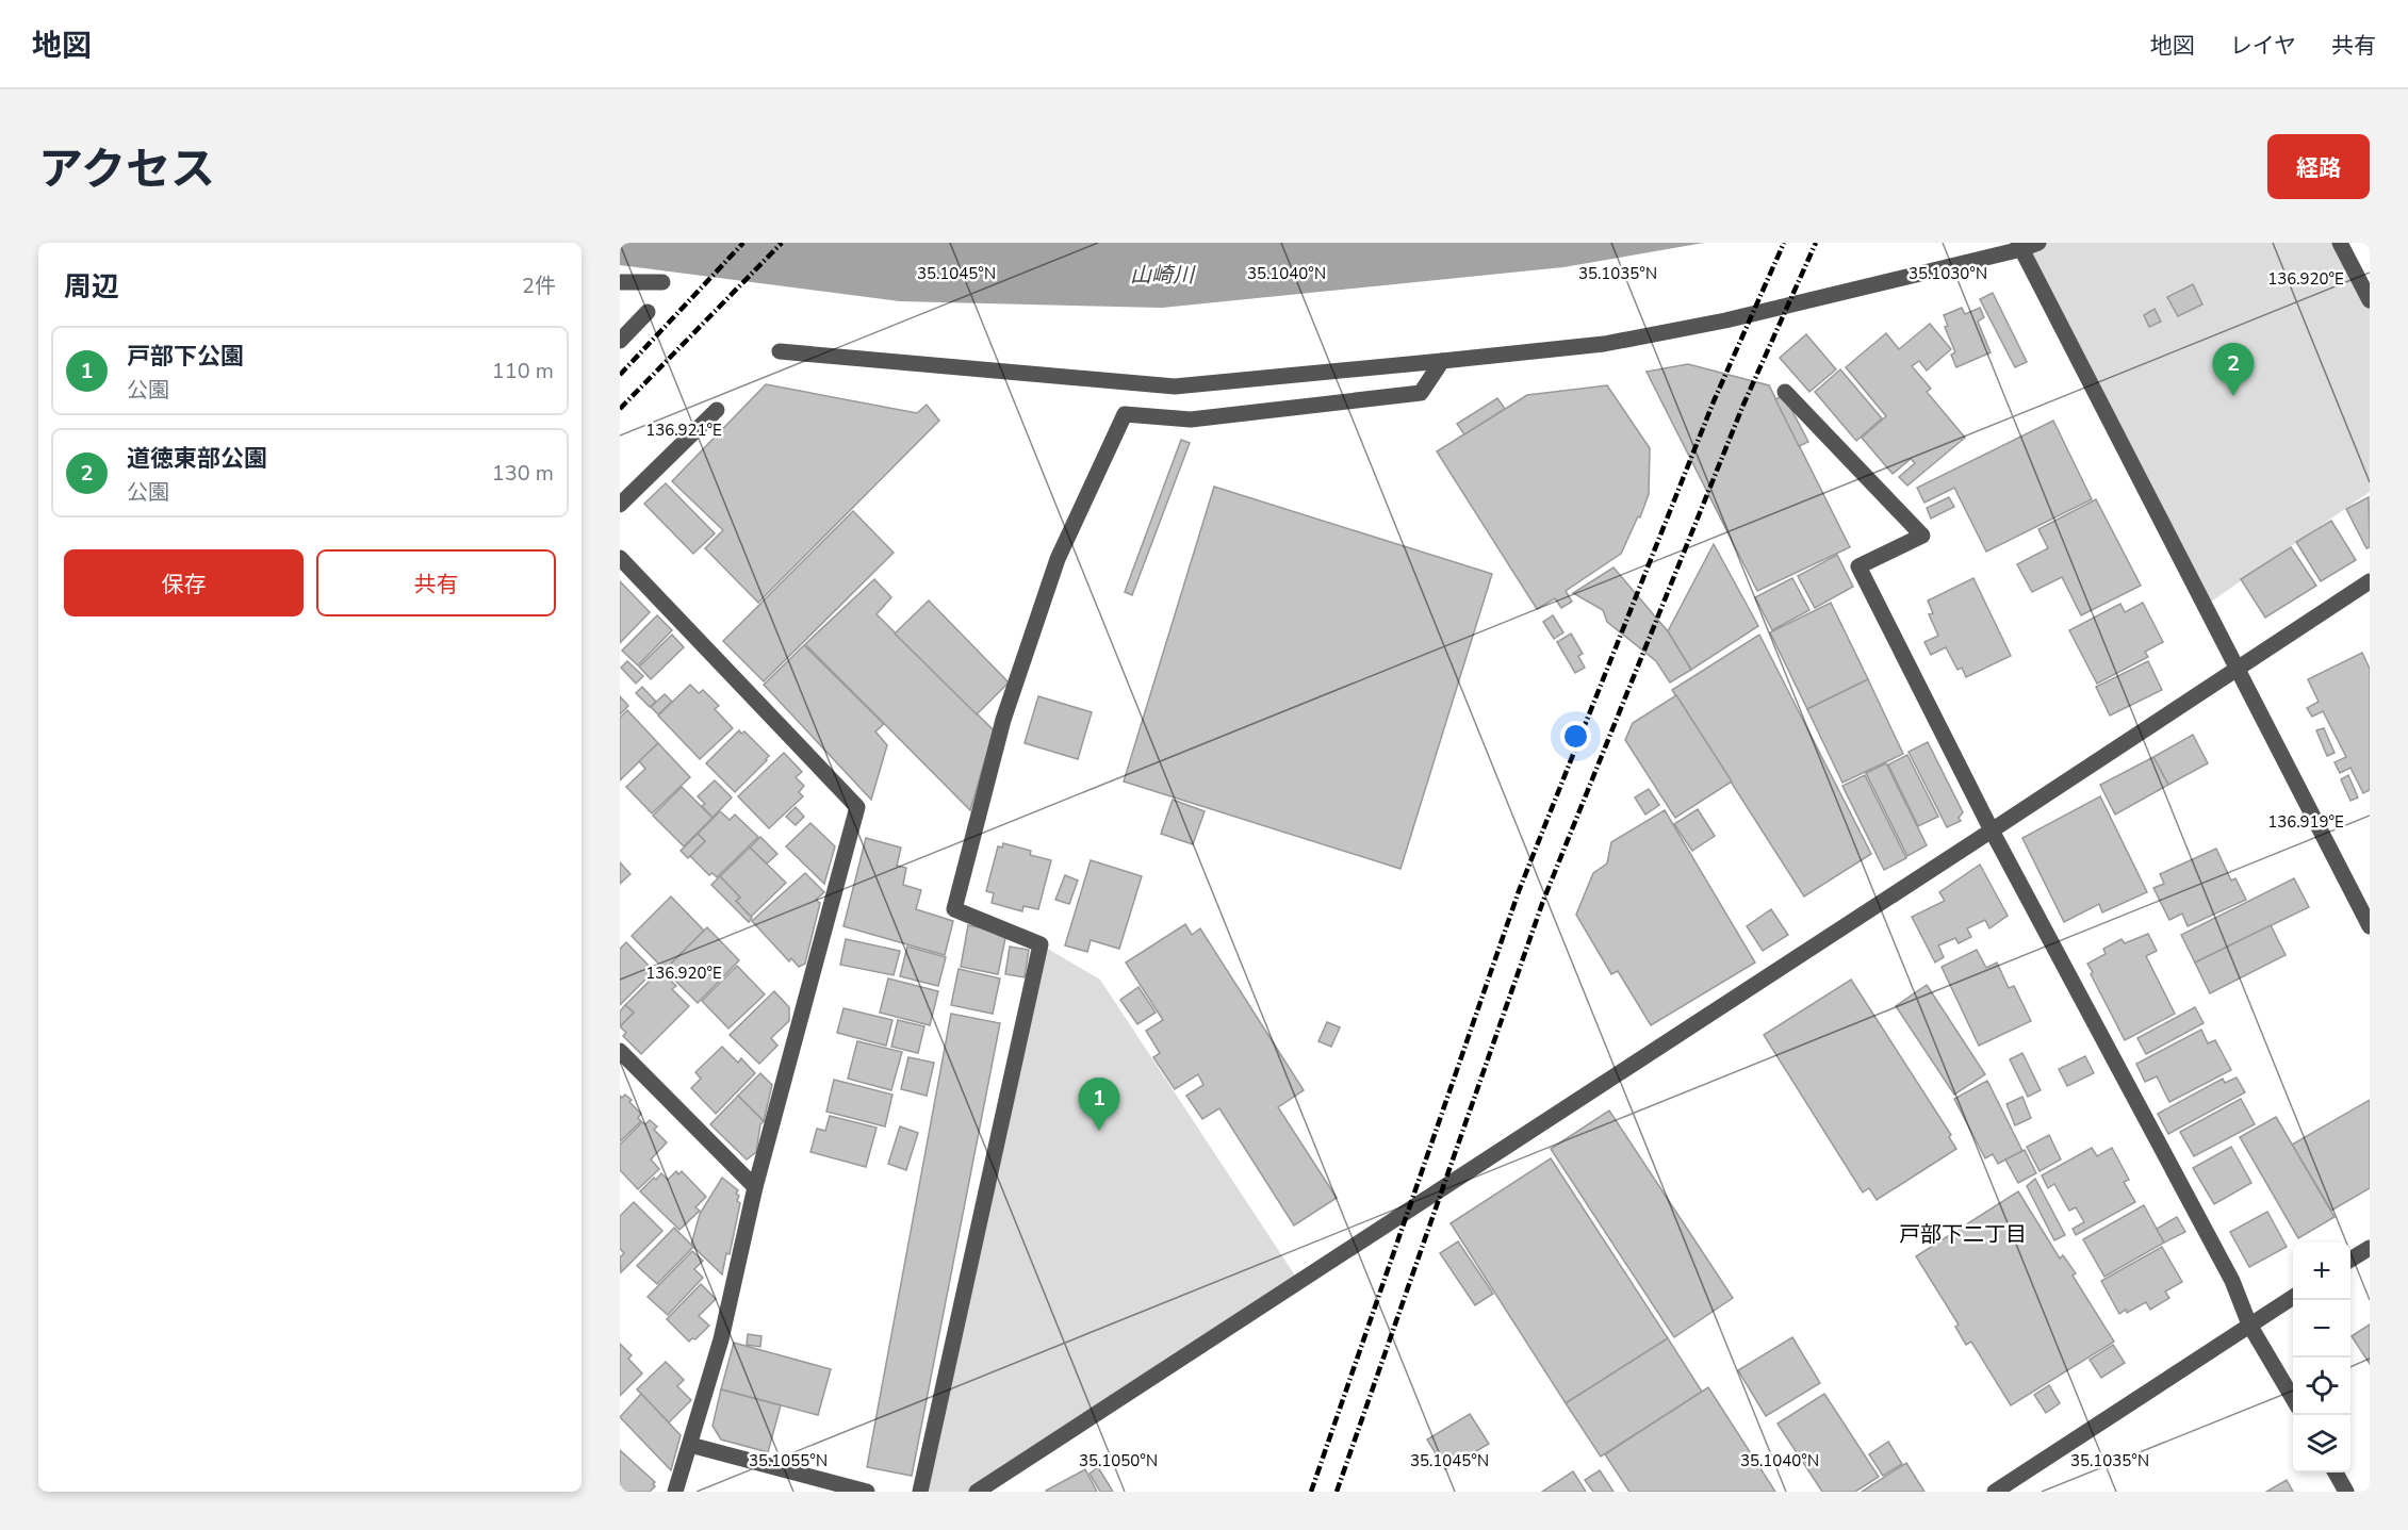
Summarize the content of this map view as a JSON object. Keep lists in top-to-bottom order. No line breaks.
{"districts":["戸部下二丁目"],"water":["山崎川"],"page":{"header":"地図","nav":["地図","レイヤ","共有"],"title":"アクセス","buttons":["経路",["保存","共有"]],"heading":["周辺","2件"],"list":[{"mark":"1","name":"戸部下公園","note":"公園","value":"110 m"},{"mark":"2","name":"道徳東部公園","note":"公園","value":"130 m"}],"pins":["2","1"],"map_buttons":["+","−"]},"coordinates":["35.1045°N","35.1040°N","35.1035°N","35.1030°N","136.920°E","136.921°E","136.919°E","35.1055°N","35.1050°N"]}
